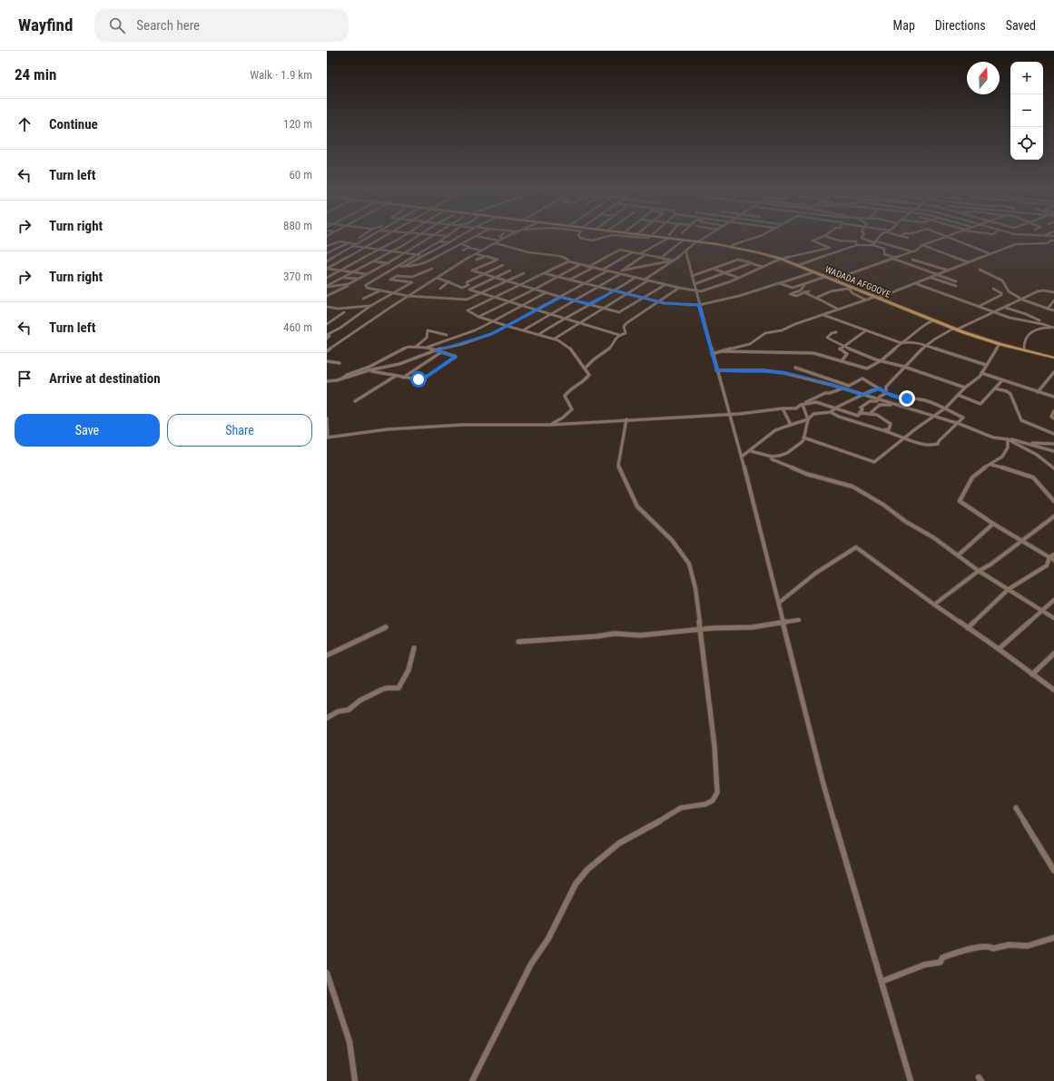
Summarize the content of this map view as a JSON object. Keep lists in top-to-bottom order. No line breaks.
{"streets":{"highway":["WADADA AFGOOYE"]},"north":"top","page":{"header":"Wayfind","search":"Search here","nav":["Map","Directions","Saved"],"heading":["24 min","Walk · 1.9 km"],"map_buttons":["+","−"],"list":[["Continue","120 m"],["Turn left","60 m"],["Turn right","880 m"],["Turn right","370 m"],["Turn left","460 m"],"Arrive at destination"],"buttons":["Save","Share"]}}
